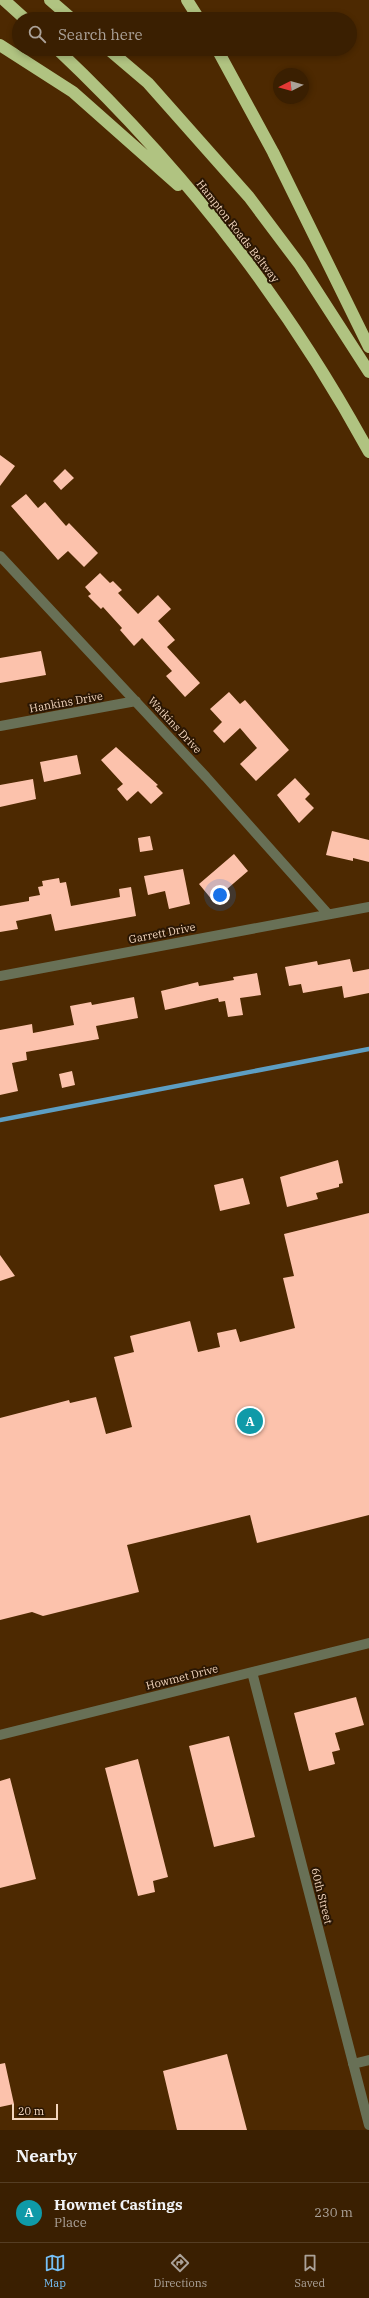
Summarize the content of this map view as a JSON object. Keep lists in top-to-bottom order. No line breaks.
{"streets":{"highway":["Hampton Roads Beltway"],"street":["Hankins Drive","Watkins Drive","Garrett Drive","Howmet Drive","60th Street"]},"crossings":[["Hankins Drive","Watkins Drive"],["Watkins Drive","Garrett Drive"],["Howmet Drive","60th Street"]],"scale_bar":"20 m","north":"left","page":{"search":"Search here","pins":"A","scale":"20 m","heading":"Nearby","list":[{"mark":"A","name":"Howmet Castings","note":"Place","value":"230 m"}],"nav":["Map","Directions","Saved"]}}
